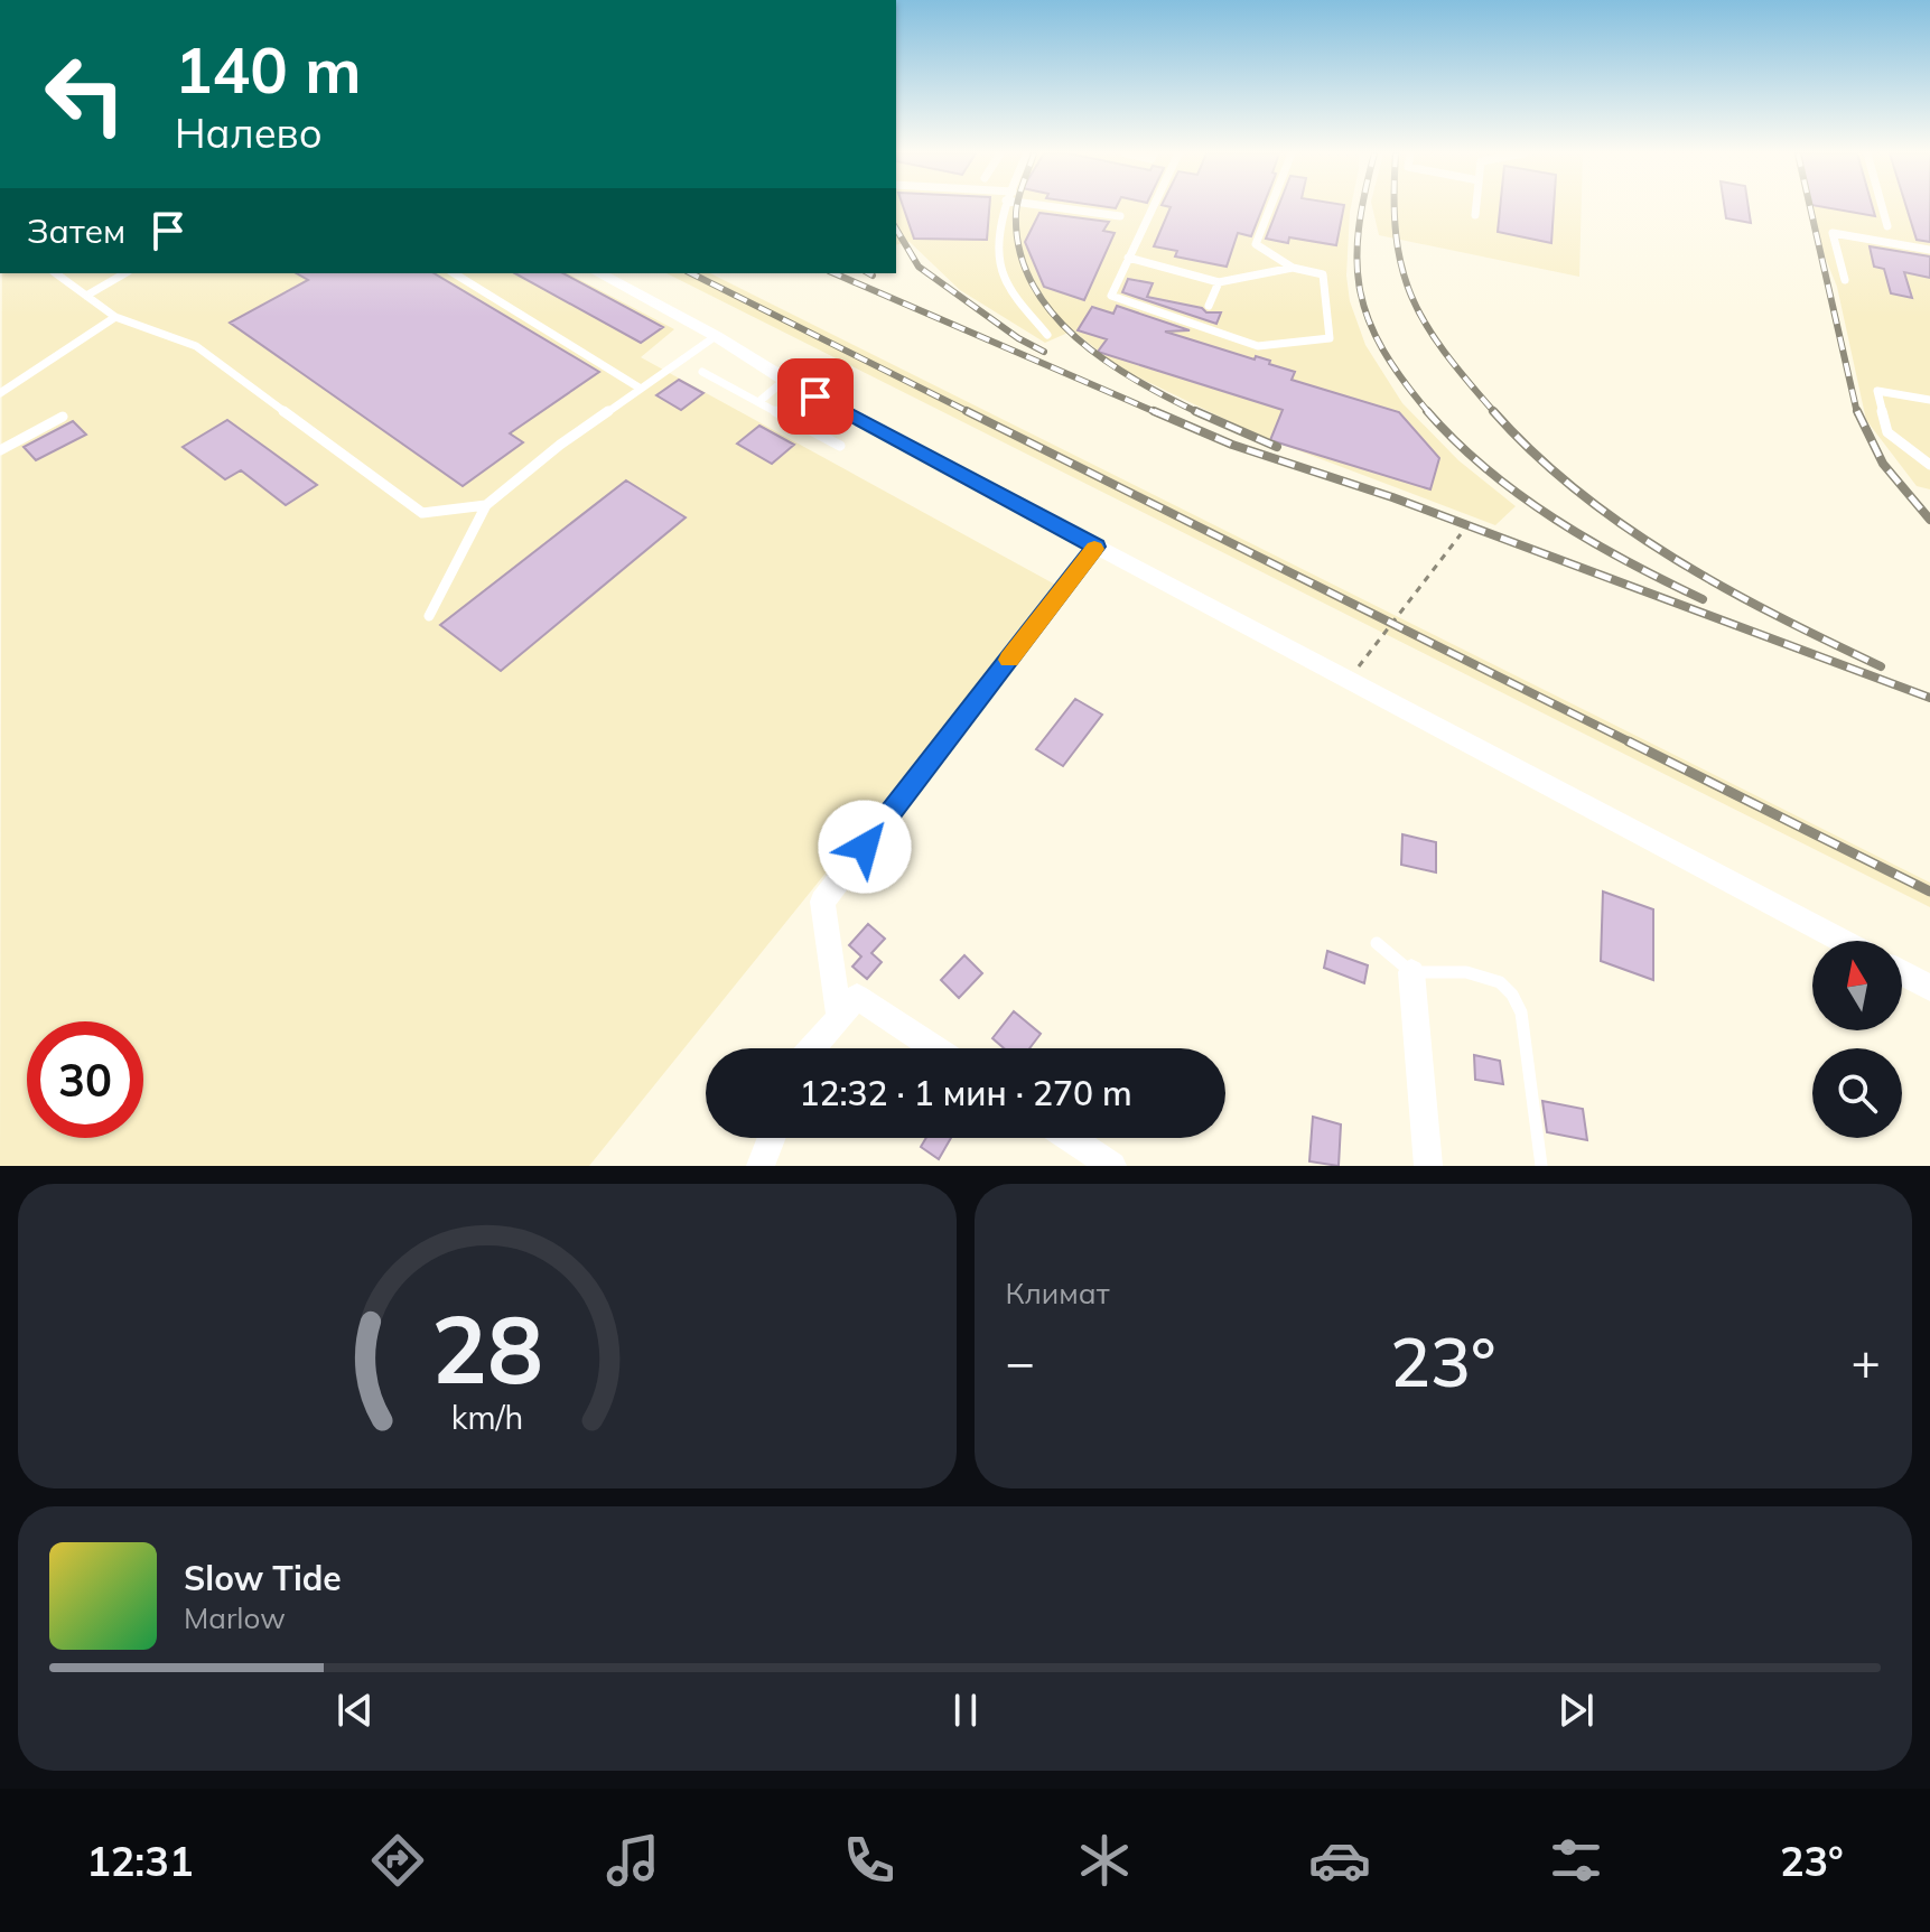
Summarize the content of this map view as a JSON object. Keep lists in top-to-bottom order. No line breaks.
{"north":"top","page":{"turn":["140 m","Налево"],"then":"Затем","limit":"30","trip":"12:32 · 1 мин · 270 m","tile":"Климат","heat":["−","23°","+"],"song":["Slow Tide","Marlow"],"tabs":["12:31","23°"],"gauge":["28","km/h"]}}
